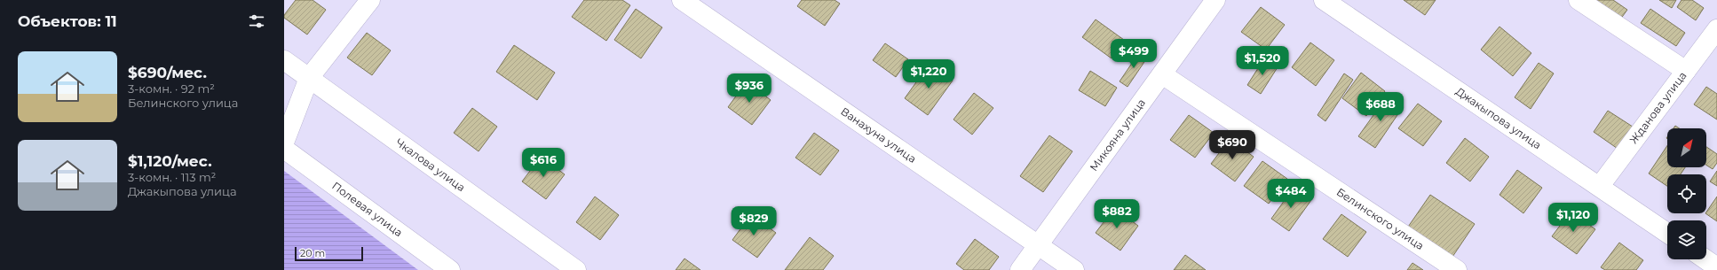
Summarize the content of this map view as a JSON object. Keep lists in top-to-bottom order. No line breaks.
{"streets":{"street":["Жданова улица","Джакыпова улица","Микояна улица","Ванахуна улица","Чкалова улица","Полевая улица","Белинского улица"]},"crossings":[["Жданова улица","Джакыпова улица"],["Микояна улица","Ванахуна улица"],["Микояна улица","Белинского улица"]],"scale_bar":"20 m","north":"top right","page":{"heading":"Объектов: 11","price":["$499","$1,520","$1,220","$936","$688","$690","$616","$484","$882","$1,120","$829"],"list":[{"name":"$690/мес.","note":"3-комн. · 92 m² · Белинского улица"},{"name":"$1,120/мес.","note":"3-комн. · 113 m² · Джакыпова улица"}],"scale":"20 m"}}
